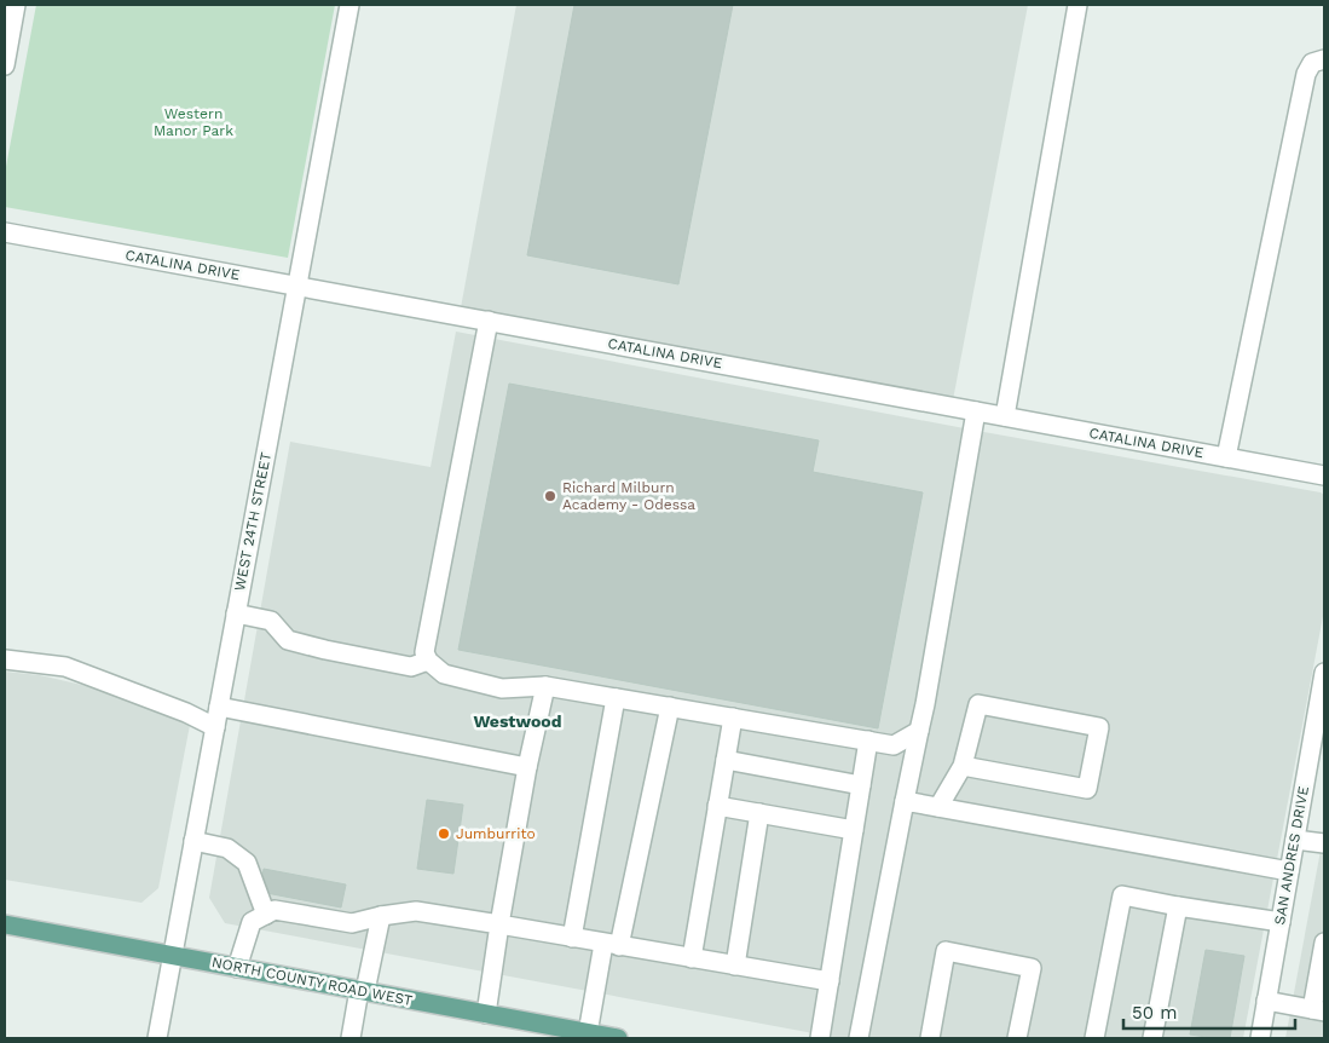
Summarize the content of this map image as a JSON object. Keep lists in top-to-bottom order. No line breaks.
{"streets":{"main road":["NORTH COUNTY ROAD WEST"],"street":["CATALINA DRIVE","WEST 24TH STREET","SAN ANDRES DRIVE"]},"crossings":[["CATALINA DRIVE","WEST 24TH STREET"],["WEST 24TH STREET","NORTH COUNTY ROAD WEST"]],"districts":["Westwood"],"parks":["Western Manor Park"],"places":["Richard Milburn Academy - Odessa","Jumburrito"],"scale_bar":"50 m"}
